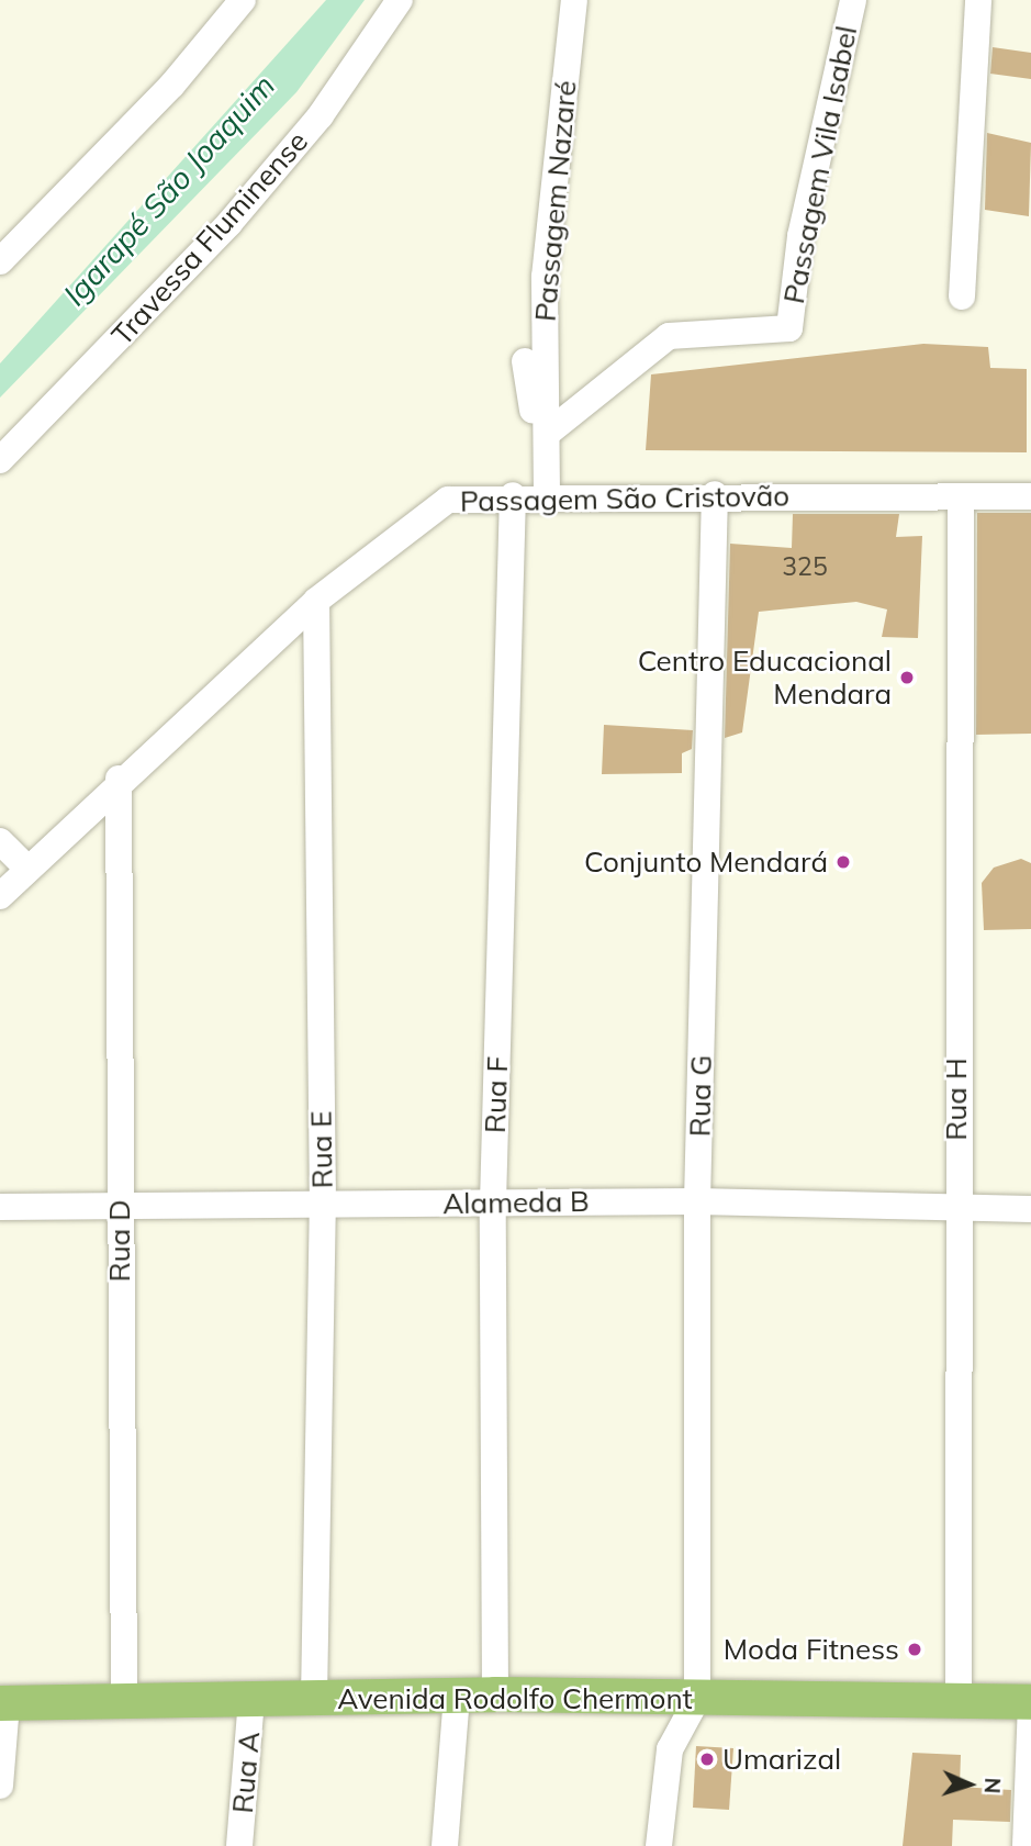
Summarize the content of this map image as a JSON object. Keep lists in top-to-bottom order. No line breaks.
{"streets":{"main road":["Avenida Rodolfo Chermont"],"street":["Passagem Vila Isabel","Passagem Nazaré","Travessa Fluminense","Passagem São Cristovão","Rua F","Rua G","Rua H","Rua E","Alameda B","Rua D","Rua A"]},"crossings":[["Passagem Vila Isabel","Passagem Nazaré"],["Passagem Nazaré","Passagem São Cristovão"],["Passagem São Cristovão","Rua F"],["Passagem São Cristovão","Rua G"],["Passagem São Cristovão","Rua H"],["Passagem São Cristovão","Rua E"],["Passagem São Cristovão","Rua D"],["Rua F","Alameda B"],["Rua F","Avenida Rodolfo Chermont"],["Rua G","Alameda B"],["Rua G","Avenida Rodolfo Chermont"],["Rua H","Alameda B"],["Rua H","Avenida Rodolfo Chermont"],["Rua E","Alameda B"],["Rua E","Avenida Rodolfo Chermont"],["Alameda B","Rua D"],["Rua D","Avenida Rodolfo Chermont"],["Avenida Rodolfo Chermont","Rua A"]],"water":["Igarapé São Joaquim"],"places":["Centro Educacional Mendara","Conjunto Mendará","Moda Fitness","Umarizal"],"house_numbers":["325"],"north":"right"}
